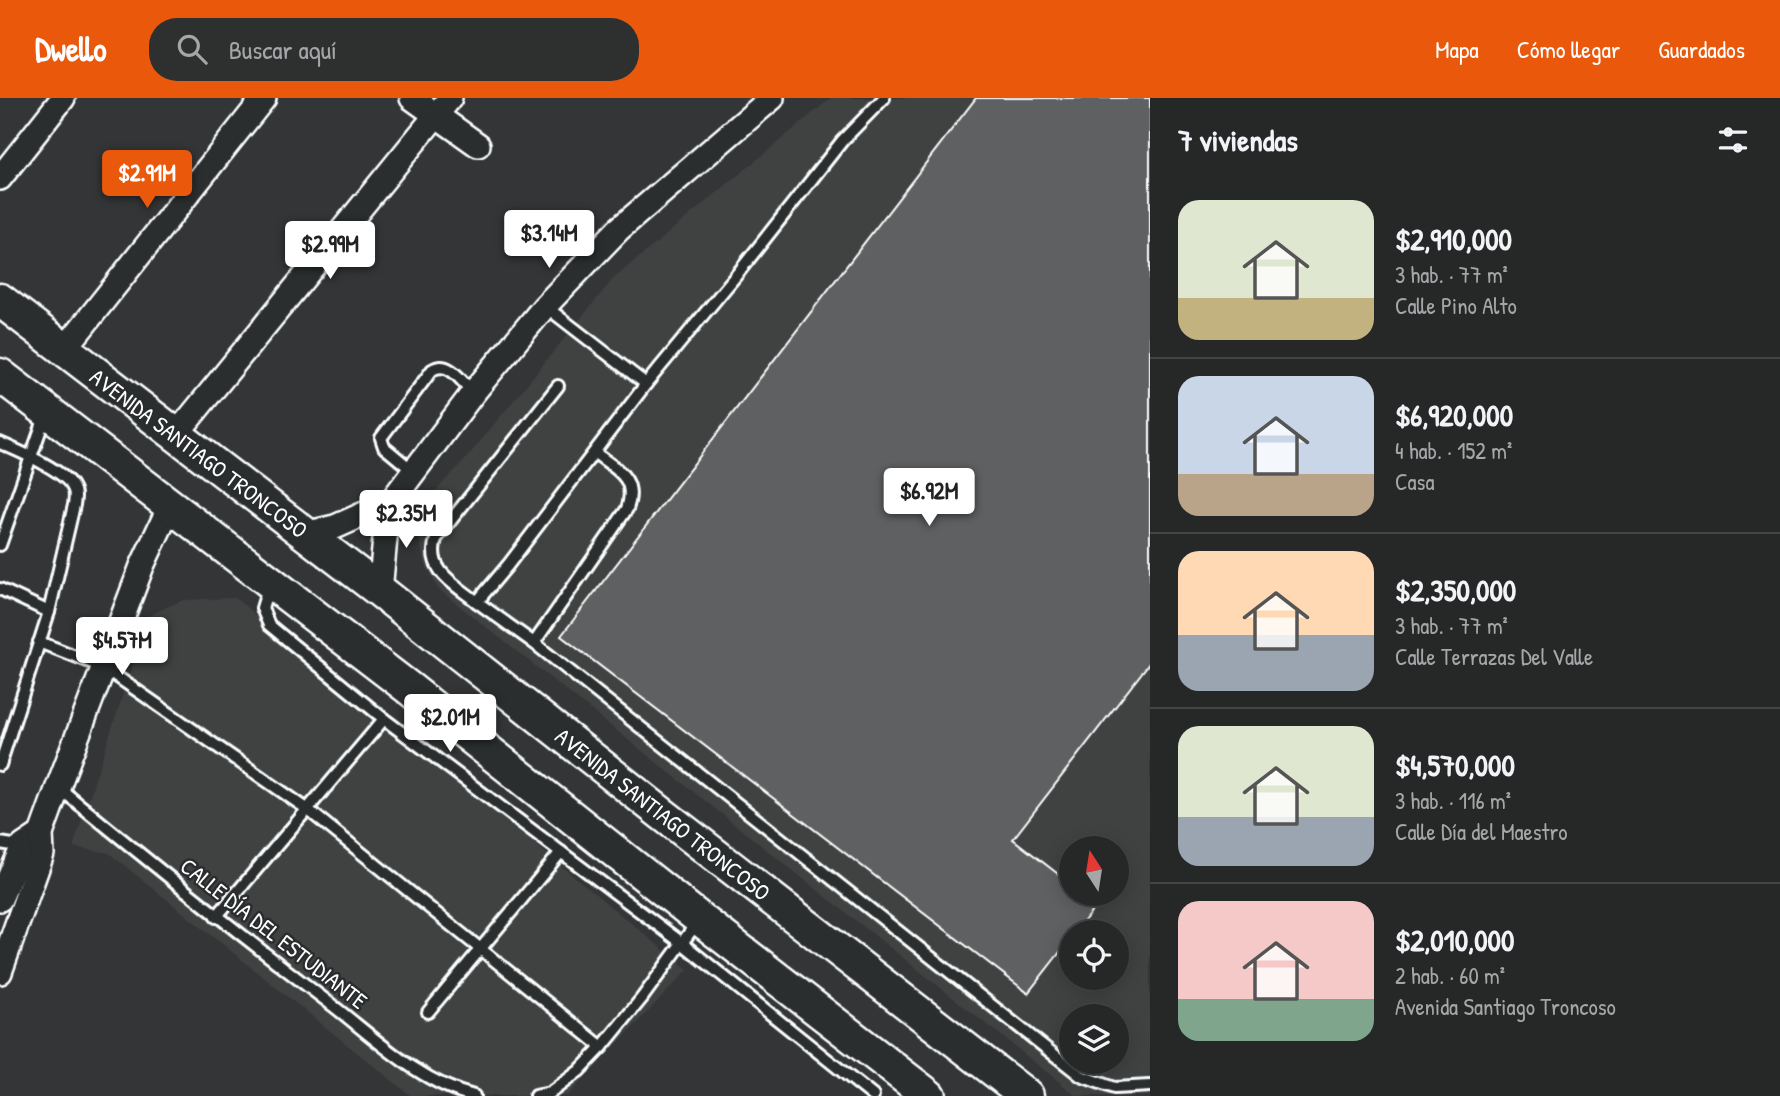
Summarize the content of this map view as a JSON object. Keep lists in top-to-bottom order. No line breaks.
{"streets":{"main road":["AVENIDA SANTIAGO TRONCOSO"],"lane":["CALLE DÍA DEL ESTUDIANTE"]},"north":"top","page":{"header":"Dwello","search":"Buscar aquí","nav":["Mapa","Cómo llegar","Guardados"],"heading":"7 viviendas","price":["$2.91M","$3.14M","$2.99M","$6.92M","$2.35M","$4.57M","$2.01M"],"list":[{"name":"$2,910,000","note":"3 hab. · 77 m² · Calle Pino Alto"},{"name":"$6,920,000","note":"4 hab. · 152 m² · Casa"},{"name":"$2,350,000","note":"3 hab. · 77 m² · Calle Terrazas Del Valle"},{"name":"$4,570,000","note":"3 hab. · 116 m² · Calle Día del Maestro"},{"name":"$2,010,000","note":"2 hab. · 60 m² · Avenida Santiago Troncoso"}]}}
